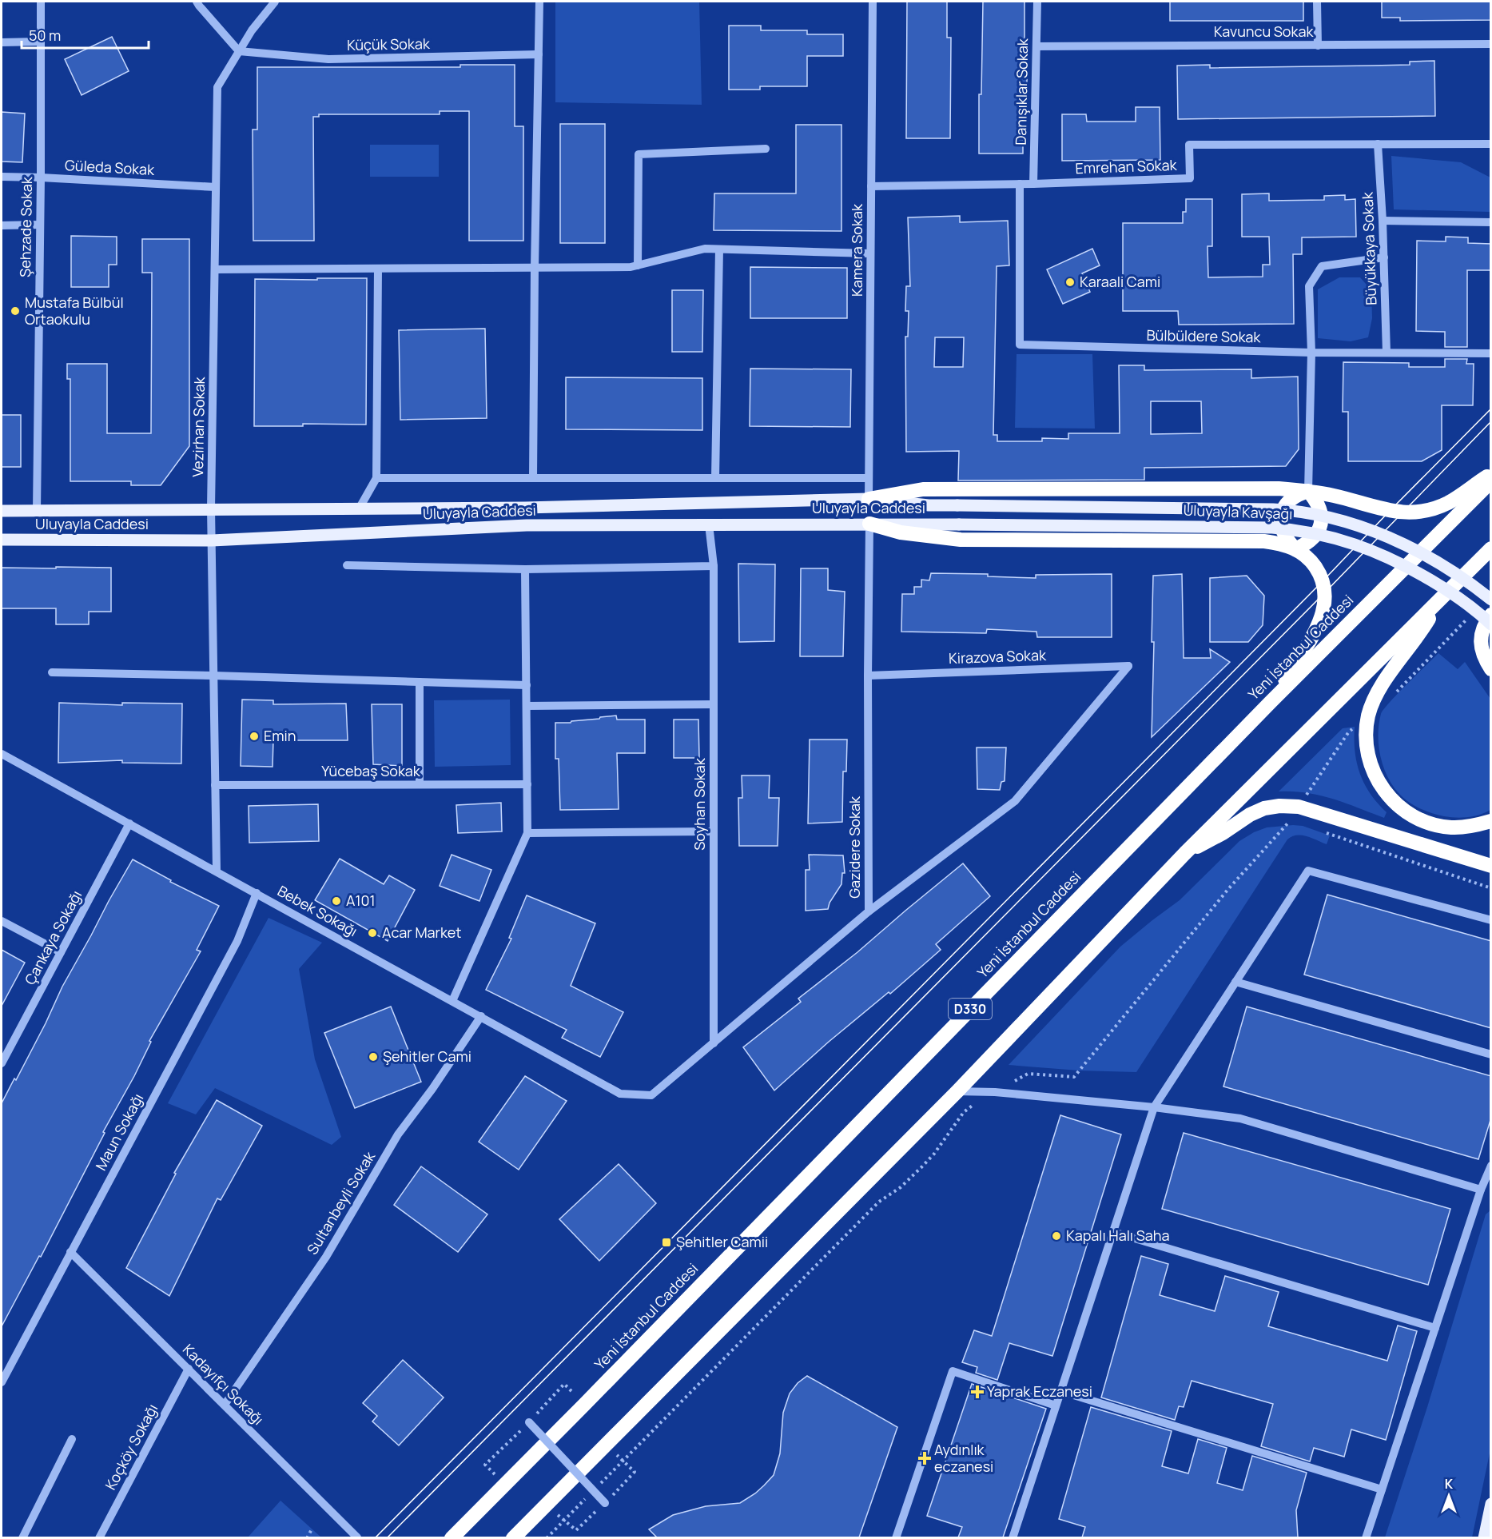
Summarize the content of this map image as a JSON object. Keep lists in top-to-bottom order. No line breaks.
{"streets":{"highway":["Yeni İstanbul Caddesi","D330"],"main road":["Uluyayla Caddesi","Uluyayla Kavşağı"],"street":["Kavuncu Sokak","Küçük Sokak","Danışıklar Sokak","Emrehan Sokak","Güleda Sokak","Şehzade Sokak","Büyükkaya Sokak","Kamera Sokak","Bülbüldere Sokak","Vezirhan Sokak","Kirazova Sokak","Yücebaş Sokak","Soyhan Sokak","Gazidere Sokak","Bebek Sokağı","Çankaya Sokağı","Maun Sokağı","Sultanbeyli Sokak","Kadayıfçı Sokağı","Koçköy Sokağı"]},"crossings":[["Kavuncu Sokak","Danışıklar Sokak"],["Küçük Sokak","Vezirhan Sokak"],["Danışıklar Sokak","Emrehan Sokak"],["Emrehan Sokak","Büyükkaya Sokak"],["Emrehan Sokak","Kamera Sokak"],["Emrehan Sokak","Bülbüldere Sokak"],["Güleda Sokak","Şehzade Sokak"],["Güleda Sokak","Vezirhan Sokak"],["Şehzade Sokak","Uluyayla Caddesi"],["Büyükkaya Sokak","Bülbüldere Sokak"],["Kamera Sokak","Uluyayla Caddesi"],["Vezirhan Sokak","Uluyayla Caddesi"],["Vezirhan Sokak","Yücebaş Sokak"],["Vezirhan Sokak","Bebek Sokağı"],["Uluyayla Caddesi","Uluyayla Kavşağı"],["Uluyayla Caddesi","Soyhan Sokak"],["Uluyayla Caddesi","Gazidere Sokak"],["Kirazova Sokak","Gazidere Sokak"],["Soyhan Sokak","Gazidere Sokak"],["Gazidere Sokak","Bebek Sokağı"],["Bebek Sokağı","Çankaya Sokağı"],["Bebek Sokağı","Maun Sokağı"],["Bebek Sokağı","Sultanbeyli Sokak"],["Maun Sokağı","Kadayıfçı Sokağı"],["Sultanbeyli Sokak","Kadayıfçı Sokağı"],["Kadayıfçı Sokağı","Koçköy Sokağı"]],"places":{"other":["Karaali Cami","Mustafa Bülbül Ortaokulu","Emin","A101","Acar Market","Şehitler Cami","Kapalı Halı Saha"],"transit":["Şehitler Camii"],"health":["Yaprak Eczanesi","Aydınlık eczanesi"]},"scale_bar":"50 m","north":"top"}
